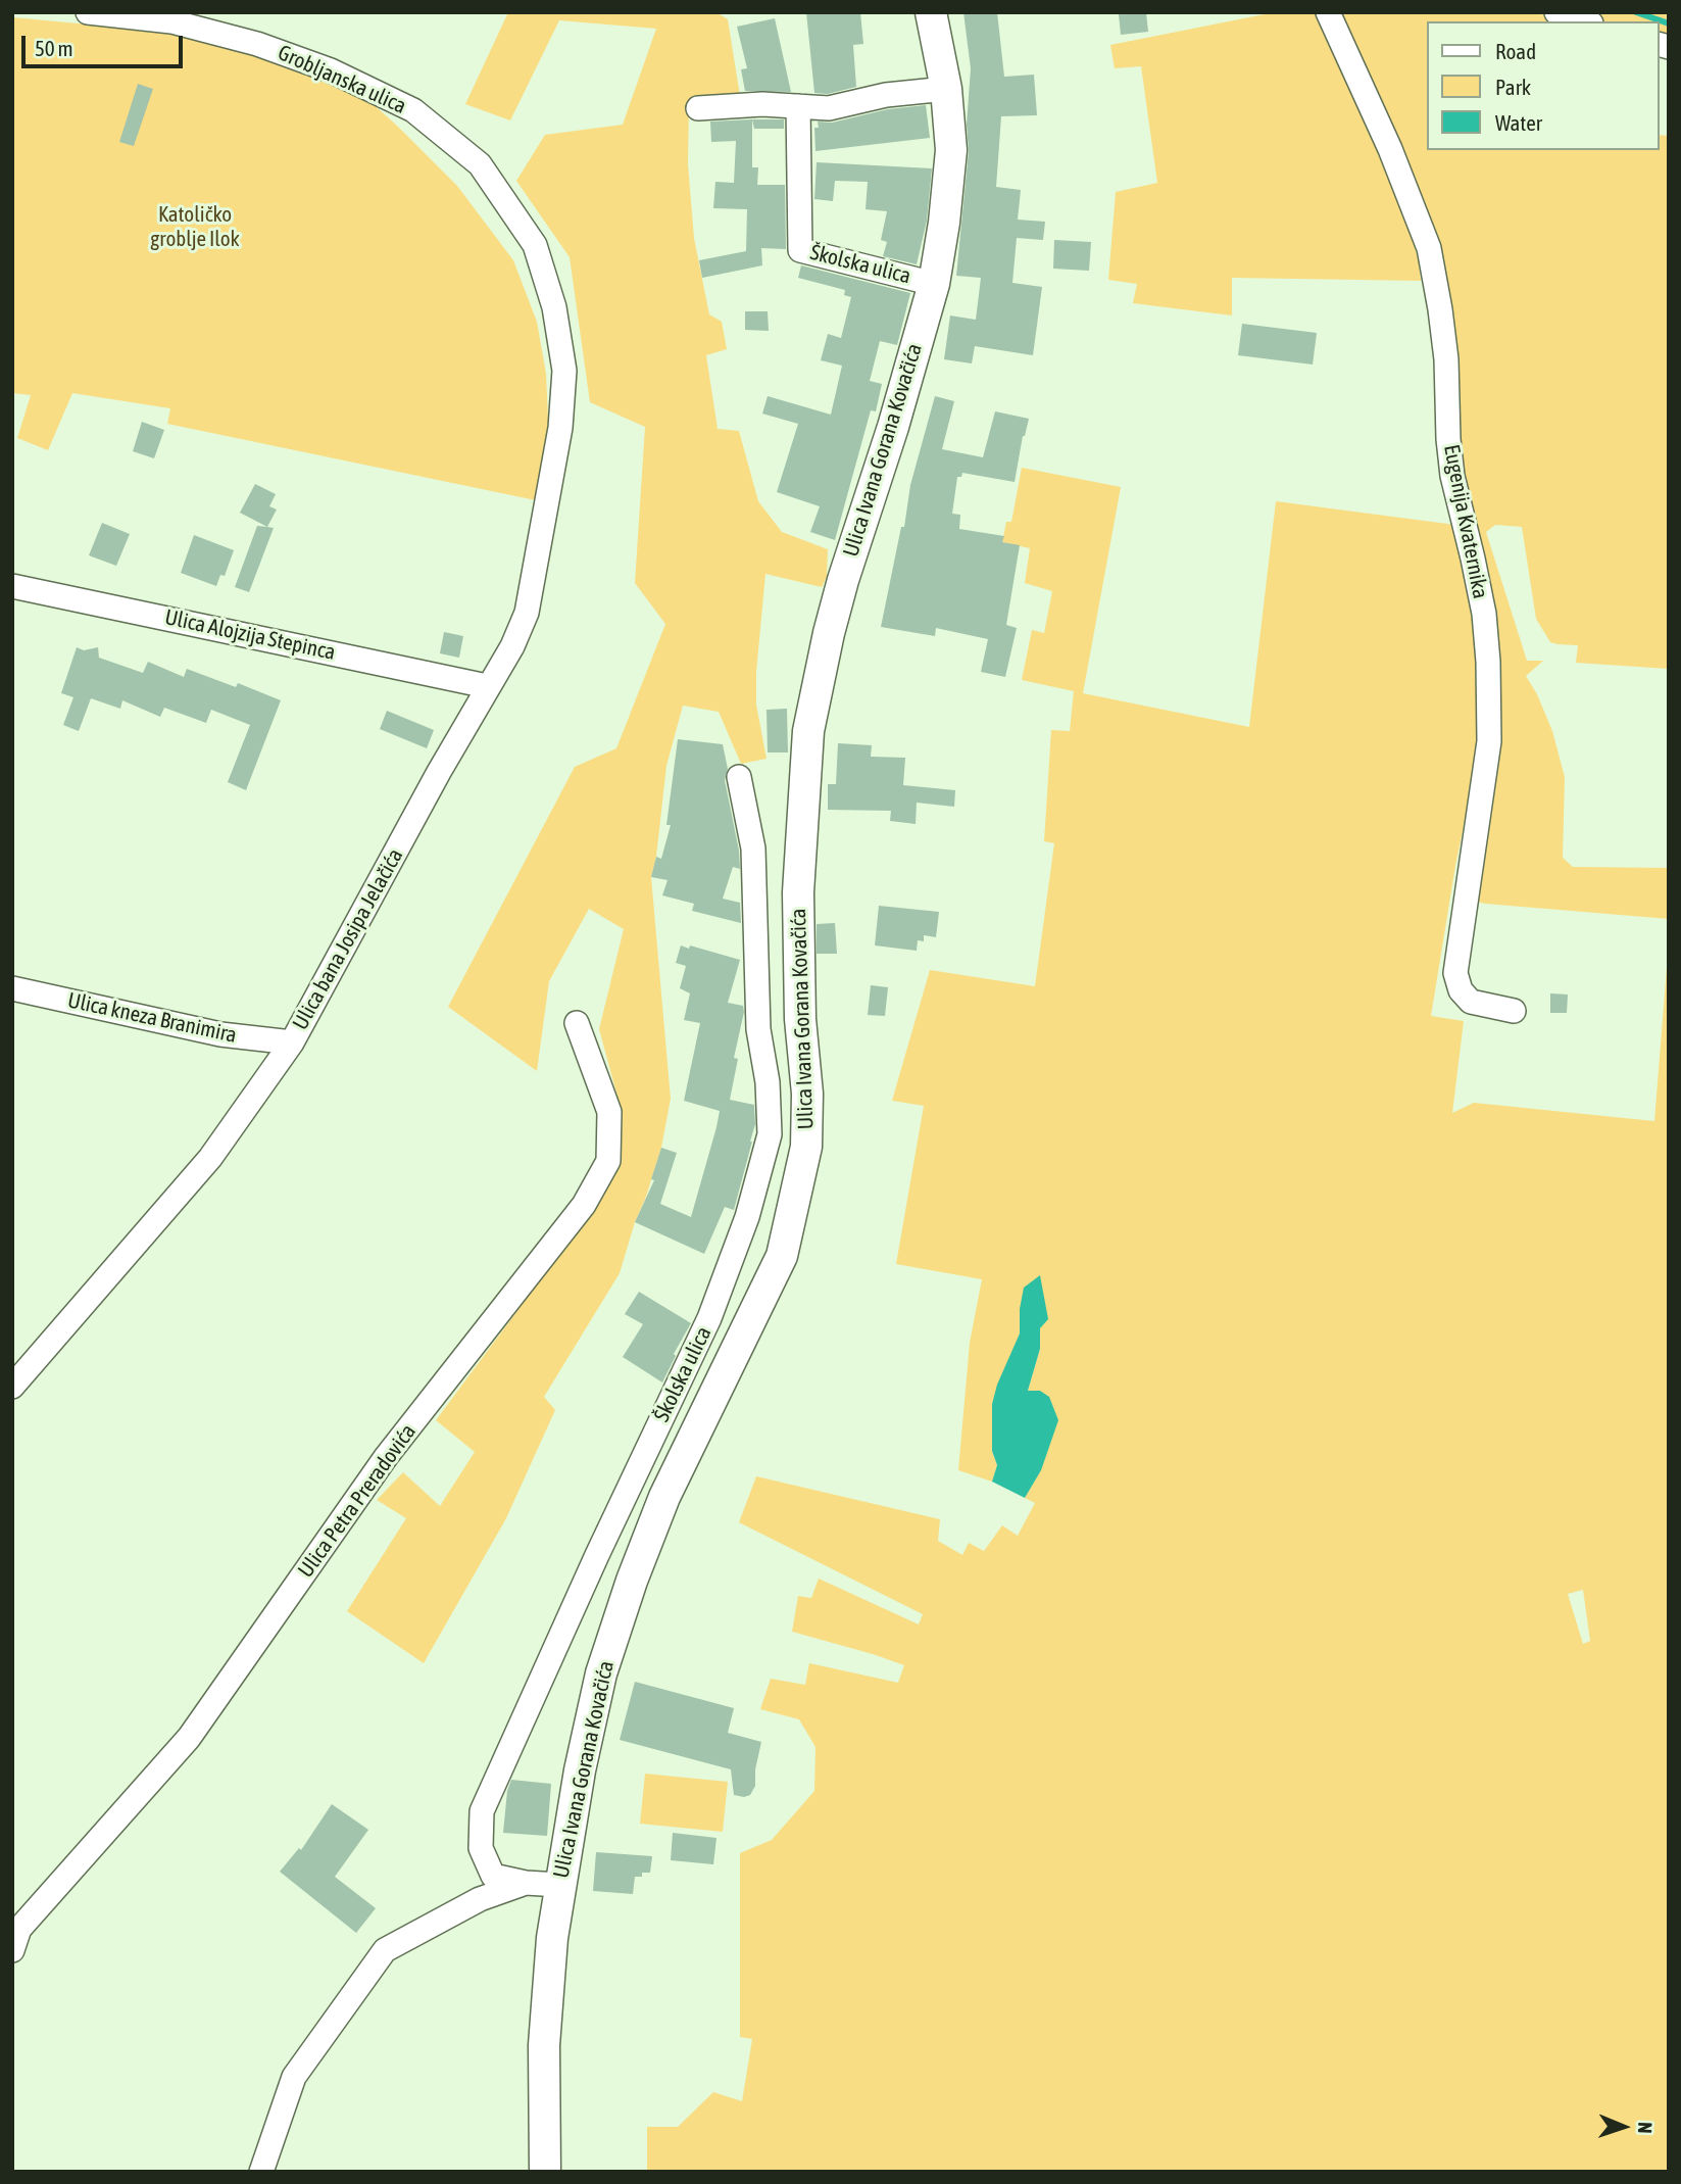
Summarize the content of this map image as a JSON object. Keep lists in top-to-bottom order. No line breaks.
{"streets":{"main road":["Ulica Ivana Gorana Kovačića"],"street":["Grobljanska ulica","Školska ulica","Eugenija Kvaternika","Ulica Alojzija Stepinca","Ulica bana Josipa Jelačića","Ulica kneza Branimira","Ulica Petra Preradovića"]},"crossings":[["Grobljanska ulica","Ulica bana Josipa Jelačića"],["Školska ulica","Ulica Ivana Gorana Kovačića"],["Ulica Alojzija Stepinca","Ulica bana Josipa Jelačića"],["Ulica bana Josipa Jelačića","Ulica kneza Branimira"]],"parks":["Katoličko groblje Ilok"],"legend":["Road","Park","Water"],"scale_bar":"50 m","north":"right"}
